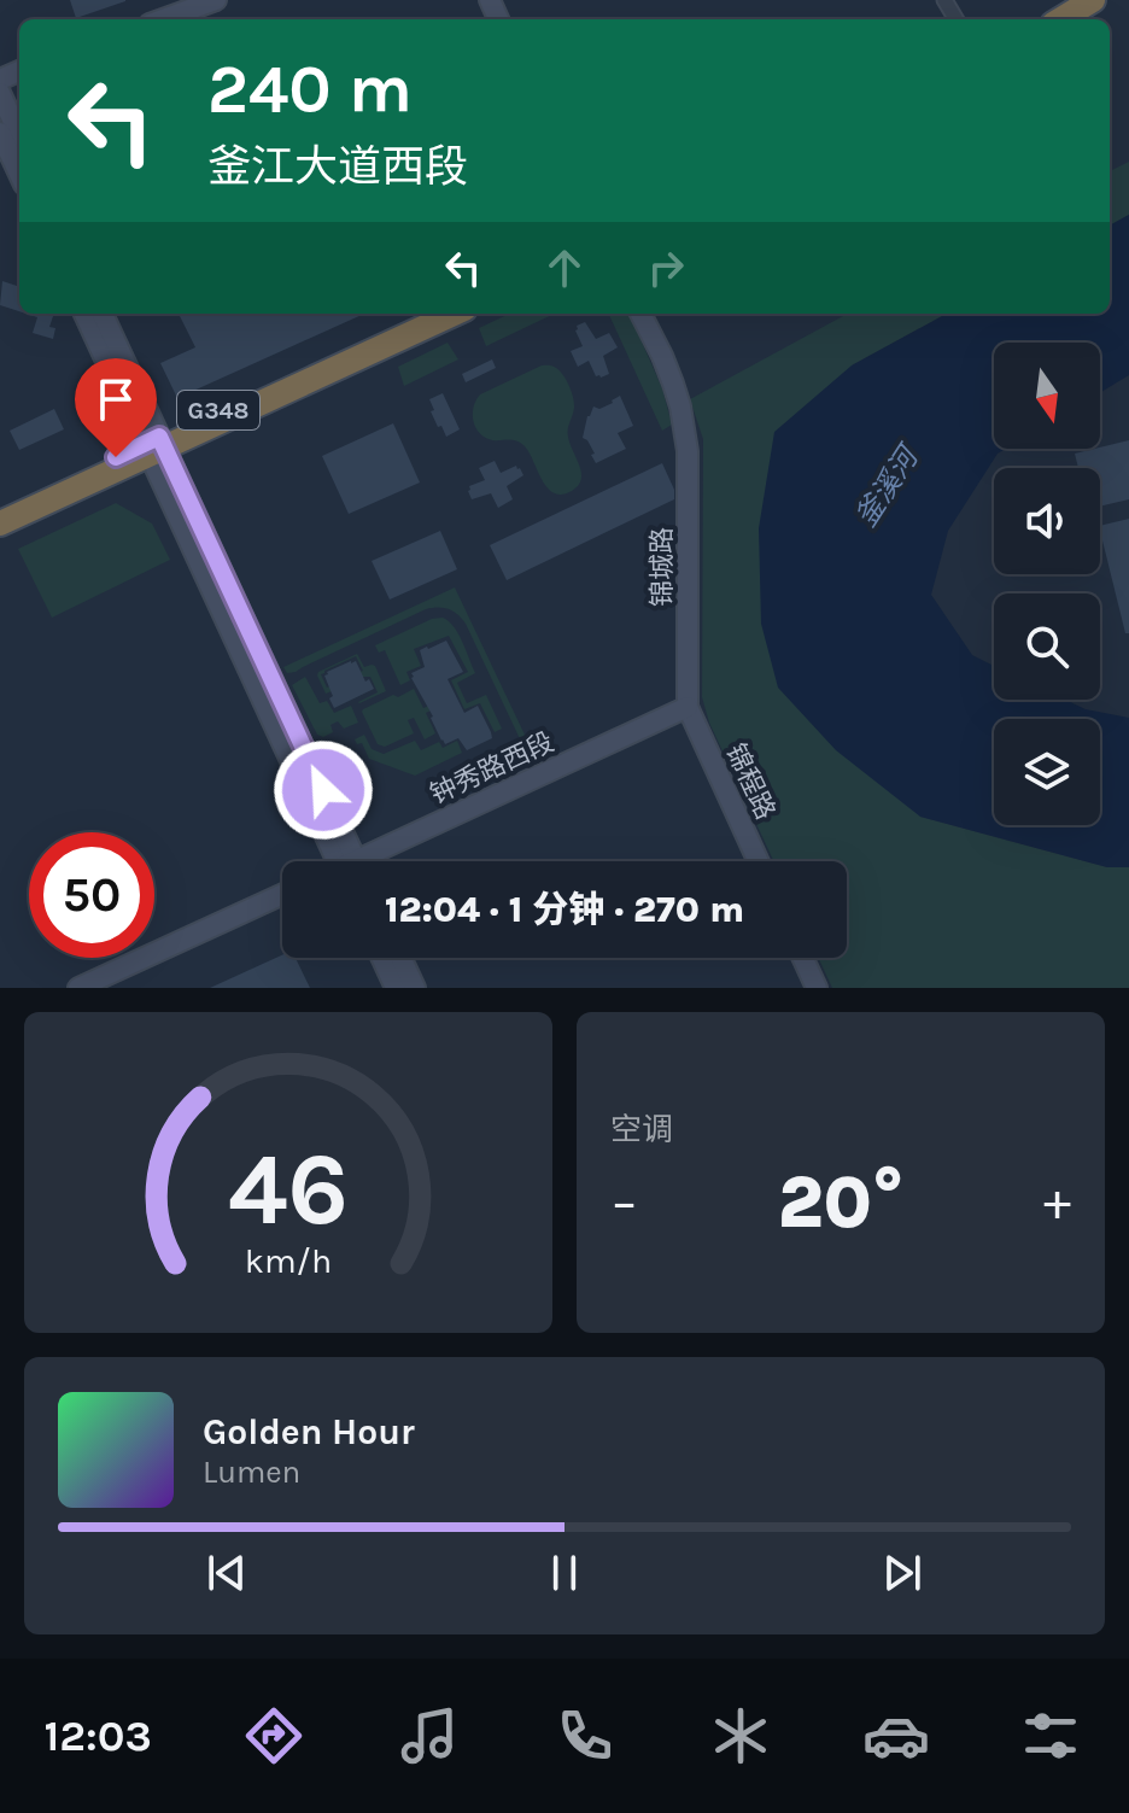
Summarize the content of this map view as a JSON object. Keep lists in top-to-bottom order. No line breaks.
{"streets":{"highway":["G348"],"street":["锦城路","钟秀路西段","锦程路"]},"crossings":[["锦城路","钟秀路西段"],["锦城路","锦程路"],["钟秀路西段","锦程路"]],"water":["釜溪河"],"north":"bottom","page":{"turn":["240 m","釜江大道西段"],"limit":"50","trip":"12:04 · 1 分钟 · 270 m","tile":"空调","heat":["−","20°","+"],"song":["Golden Hour","Lumen"],"tabs":"12:03","gauge":["46","km/h"]}}
